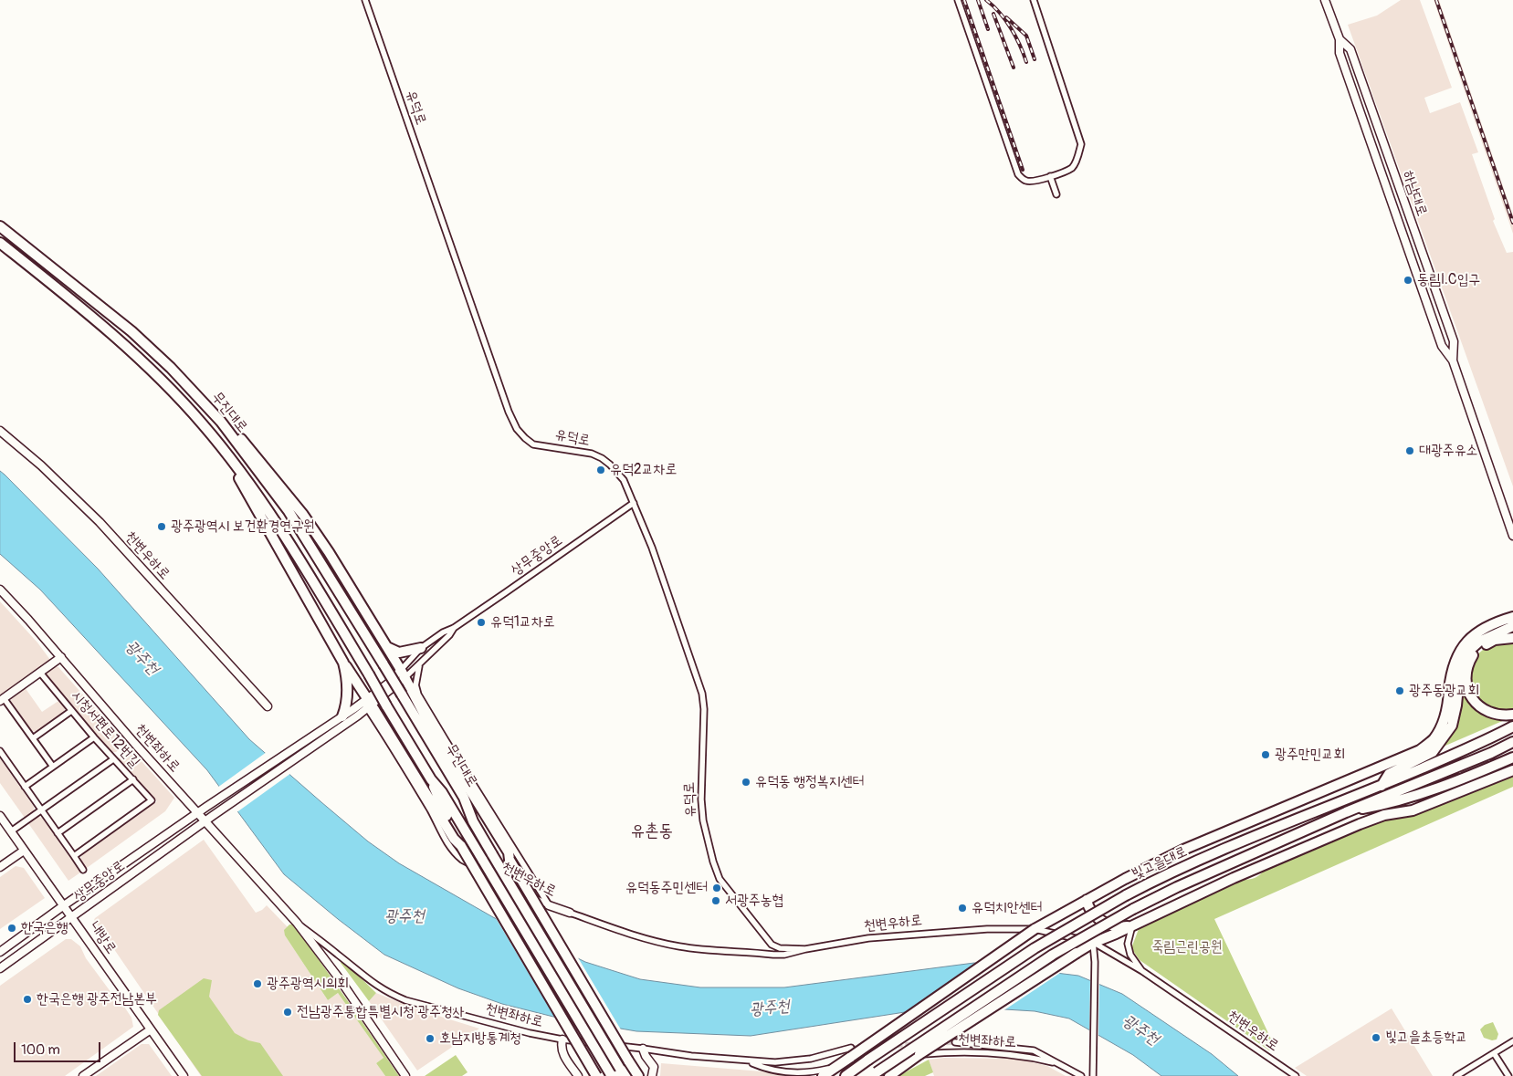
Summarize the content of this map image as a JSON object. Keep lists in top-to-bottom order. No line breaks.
{"streets":{"highway":["무진대로","빛고을대로"],"street":["유덕로","하남대로","천변우하로","상무중앙로","시청서편로12번길","천변좌하로","내방로"]},"crossings":[["유덕로","천변우하로"],["유덕로","상무중앙로"],["천변우하로","상무중앙로"],["상무중앙로","천변좌하로"],["상무중앙로","내방로"]],"districts":["유촌동"],"water":["광주천"],"parks":["죽림근린공원"],"places":["동림I.C입구","대광주유소","유덕2교차로","광주광역시 보건환경연구원","유덕1교차로","광주동광교회","광주만민교회","유덕동 행정복지센터","유덕동주민센터","서광주농협","유덕치안센터","한국은행","광주광역시의회","한국은행 광주전남본부","전남광주통합특별시청 광주청사","빛고을초등학교","호남지방통계청"],"scale_bar":"100 m"}
